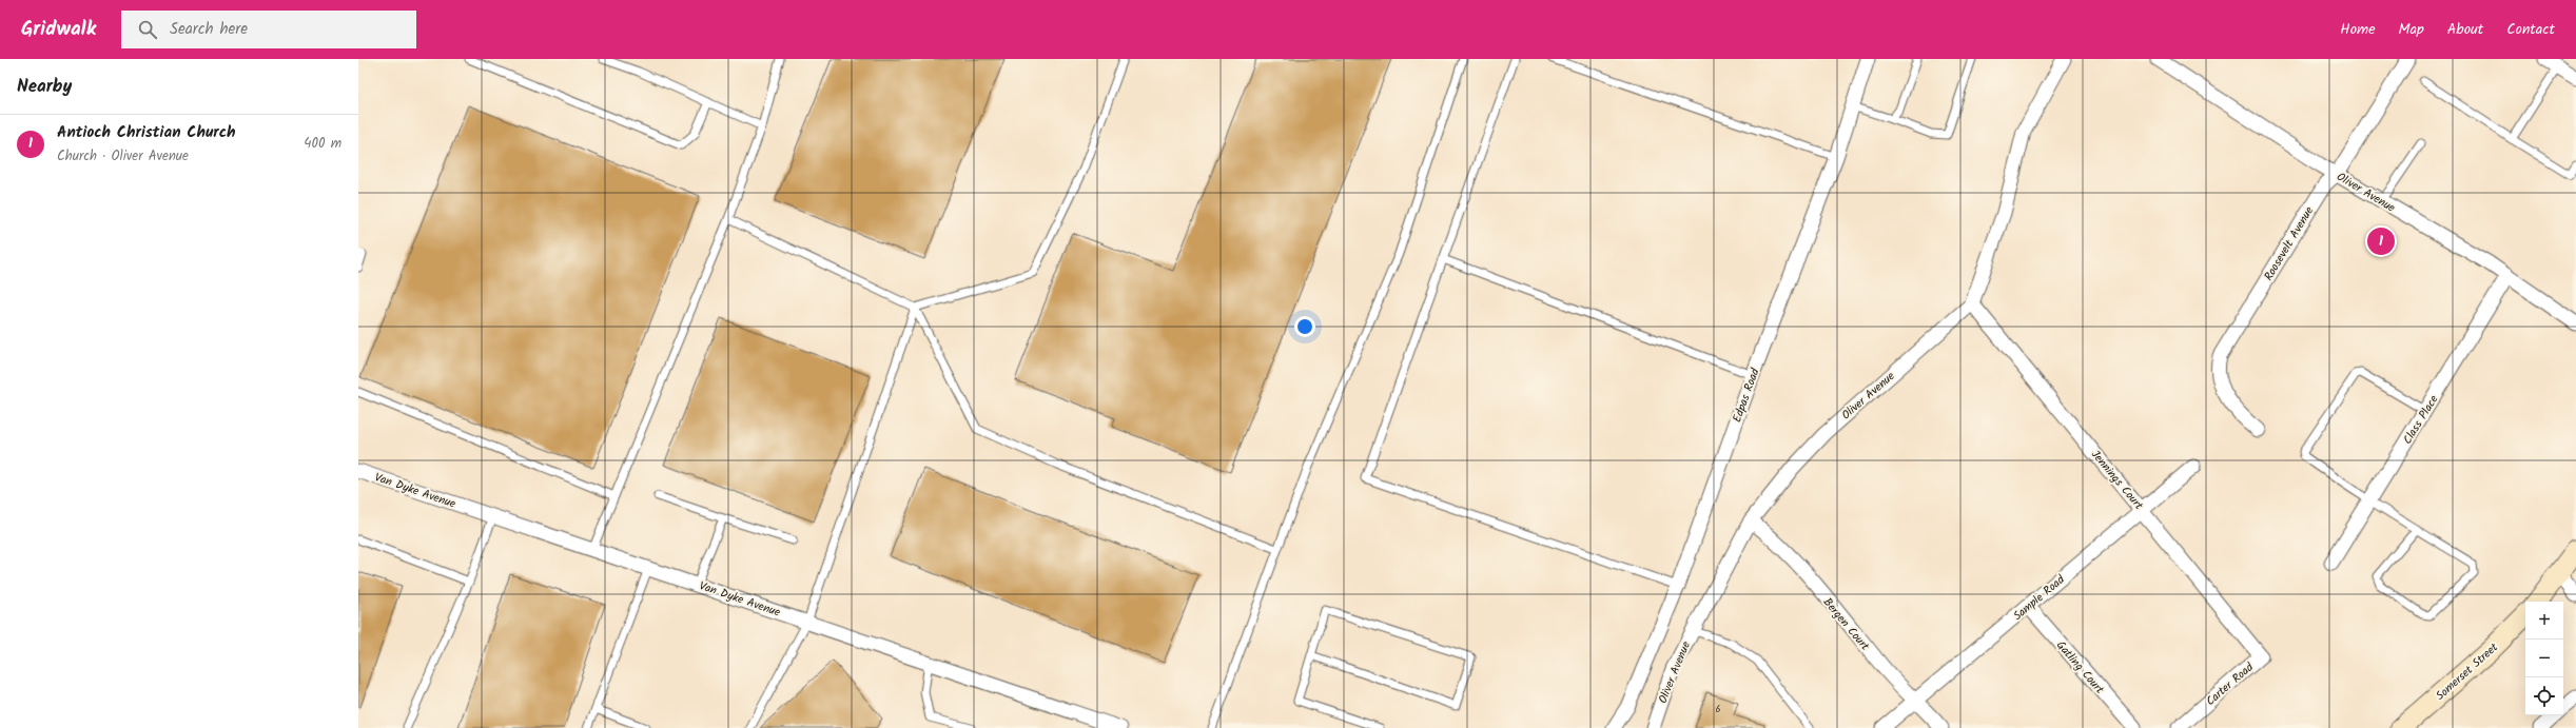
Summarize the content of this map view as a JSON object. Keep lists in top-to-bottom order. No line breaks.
{"streets":{"main road":["Somerset Street"],"street":["Oliver Avenue","Roosevelt Avenue","Edpas Road","Class Place","Jennings Court","Van Dyke Avenue","Sample Road","Bergen Court","Gatling Court","Carter Road"]},"crossings":[["Oliver Avenue","Roosevelt Avenue"],["Oliver Avenue","Class Place"],["Oliver Avenue","Jennings Court"],["Oliver Avenue","Bergen Court"],["Jennings Court","Sample Road"],["Jennings Court","Carter Road"],["Sample Road","Bergen Court"],["Sample Road","Gatling Court"]],"house_numbers":["6"],"page":{"header":"Gridwalk","search":"Search here","nav":["Home","Map","About","Contact"],"heading":"Nearby","list":[{"mark":"1","name":"Antioch Christian Church","note":"Church · Oliver Avenue","value":"400 m"}],"pins":"1","map_buttons":["+","−"]}}
